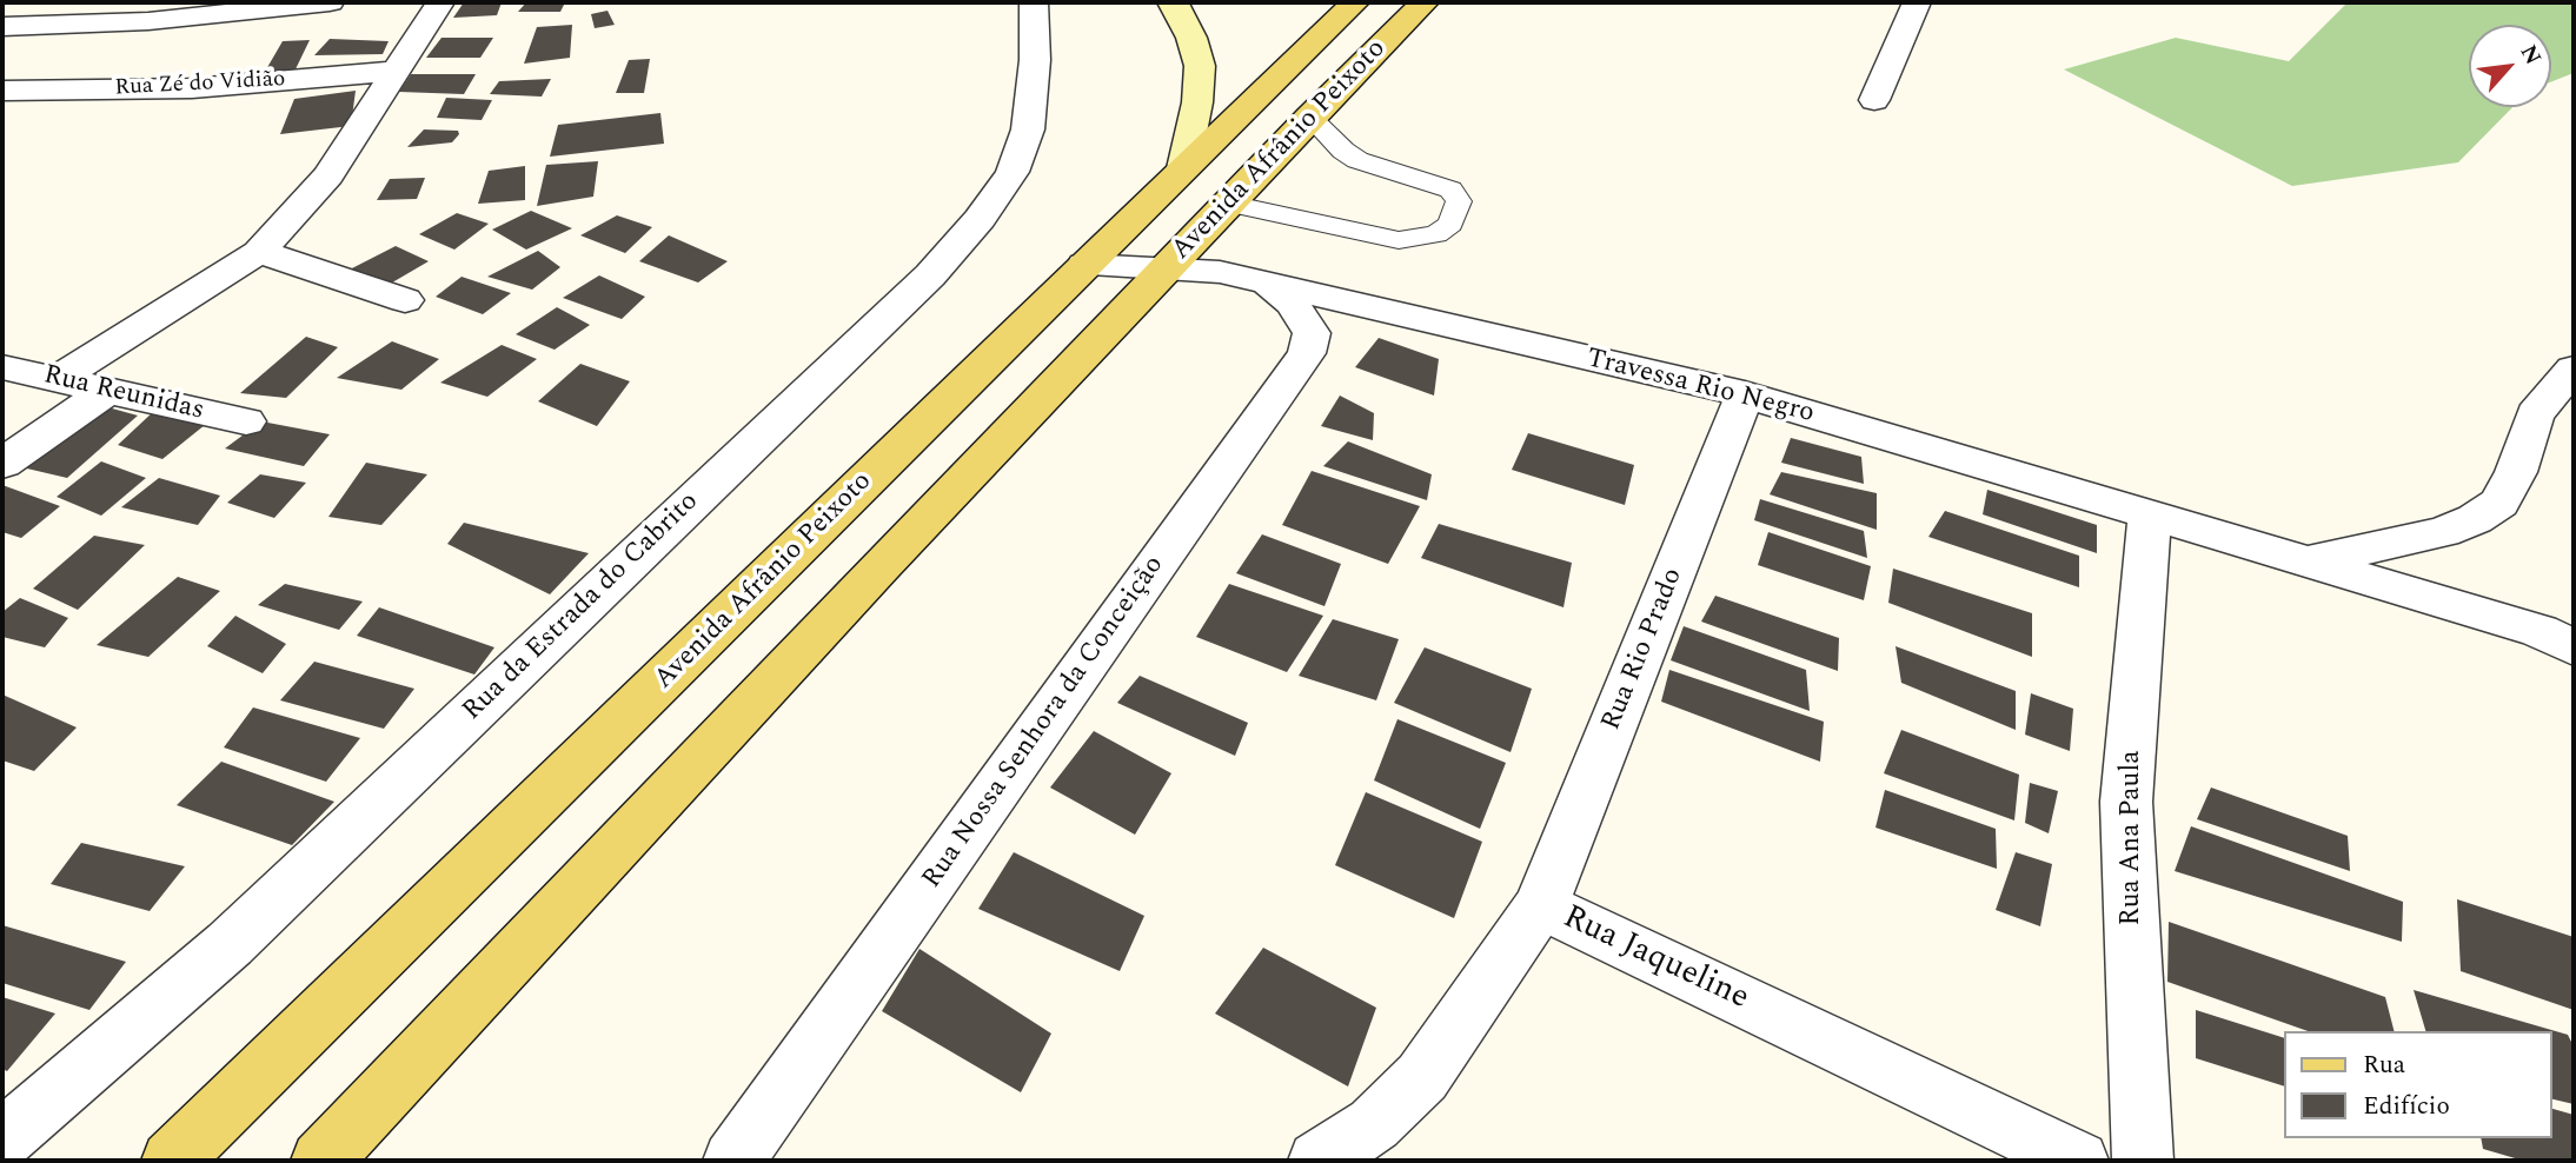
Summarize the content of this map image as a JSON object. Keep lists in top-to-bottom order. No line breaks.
{"streets":{"main road":["Avenida Afrânio Peixoto"],"street":["Rua Zé do Vidião","Travessa Rio Negro","Rua Reunidas","Rua da Estrada do Cabrito","Rua Rio Prado","Rua Nossa Senhora da Conceição","Rua Ana Paula","Rua Jaqueline"]},"crossings":[["Avenida Afrânio Peixoto","Travessa Rio Negro"],["Travessa Rio Negro","Rua Rio Prado"],["Travessa Rio Negro","Rua Nossa Senhora da Conceição"],["Travessa Rio Negro","Rua Ana Paula"],["Rua Rio Prado","Rua Jaqueline"]],"legend":["Rua","Edifício"],"north":"top right"}
